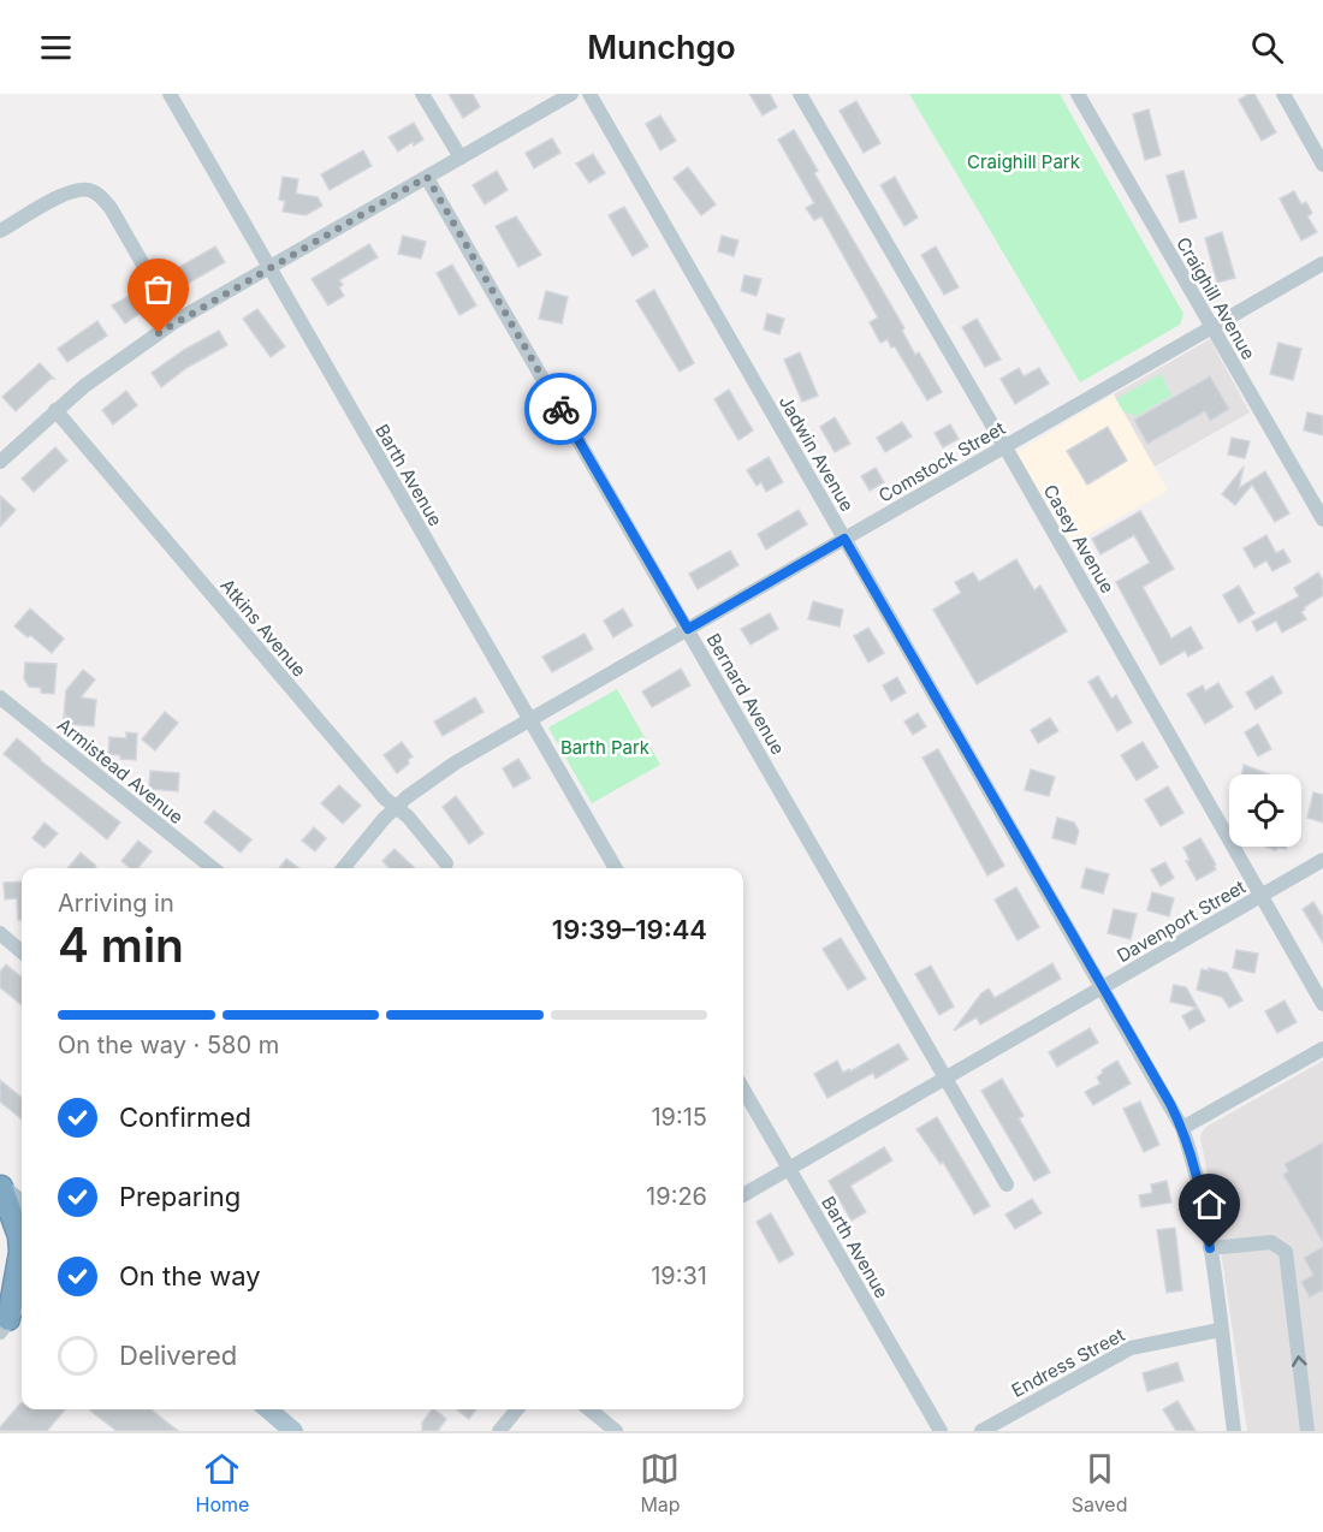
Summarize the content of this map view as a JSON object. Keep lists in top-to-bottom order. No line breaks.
{"streets":{"street":["Craighill Avenue","Jadwin Avenue","Comstock Street","Barth Avenue","Casey Avenue","Atkins Avenue","Bernard Avenue","Armistead Avenue","Davenport Street","Endress Street"]},"crossings":[["Craighill Avenue","Comstock Street"],["Jadwin Avenue","Comstock Street"],["Jadwin Avenue","Davenport Street"],["Jadwin Avenue","Endress Street"],["Comstock Street","Barth Avenue"],["Comstock Street","Casey Avenue"],["Comstock Street","Atkins Avenue"],["Comstock Street","Bernard Avenue"],["Barth Avenue","Davenport Street"],["Casey Avenue","Davenport Street"],["Bernard Avenue","Davenport Street"]],"parks":["Craighill Park","Barth Park"],"page":{"header":"Munchgo","heading":["4 min","Arriving in","19:39–19:44"],"bar":"On the way · 580 m","list":[["Confirmed","19:15"],["Preparing","19:26"],["On the way","19:31"],"Delivered"],"tabs":["Home","Map","Saved"]}}
